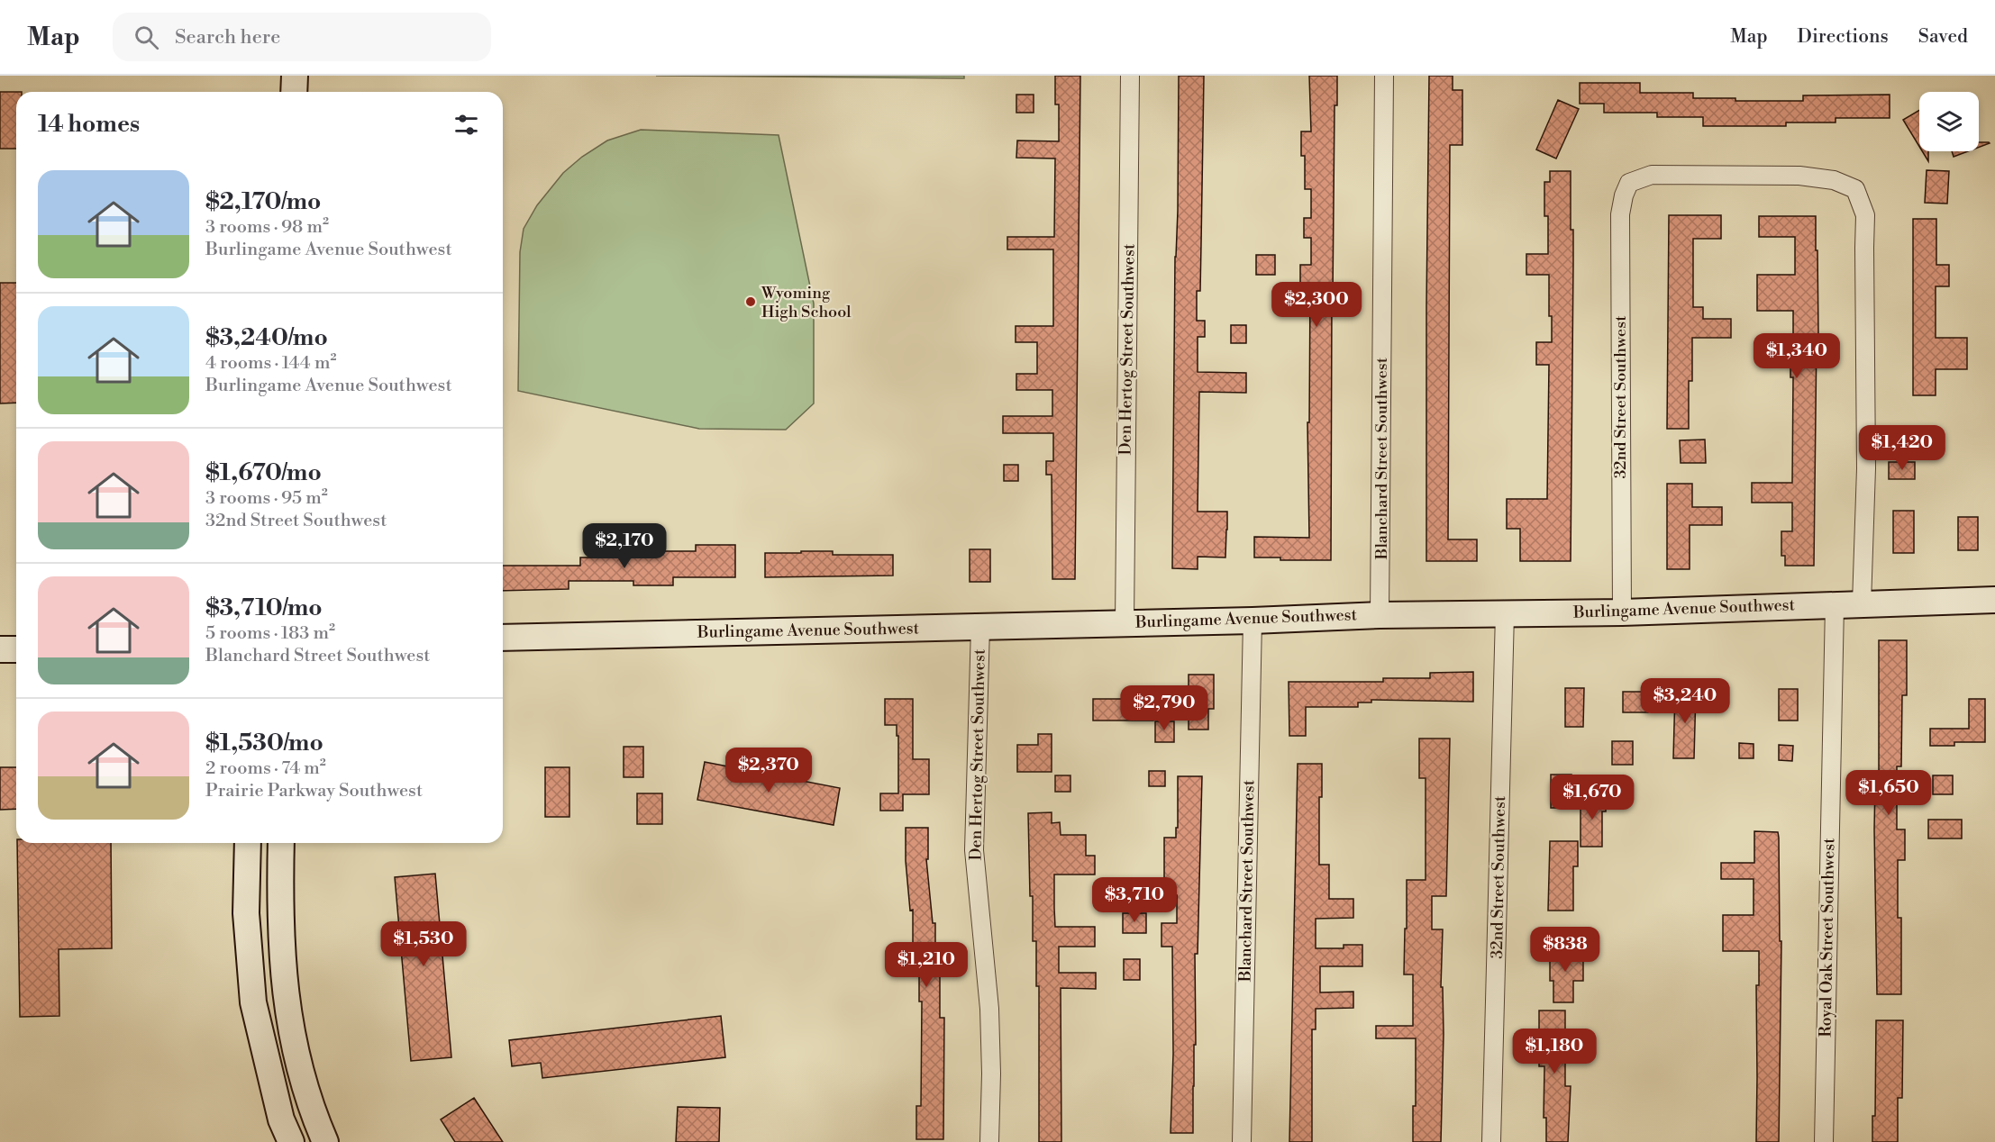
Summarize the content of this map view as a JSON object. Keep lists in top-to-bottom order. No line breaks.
{"streets":{"street":["Den Hertog Street Southwest","32nd Street Southwest","Blanchard Street Southwest","Burlingame Avenue Southwest","Royal Oak Street Southwest"]},"crossings":[["Den Hertog Street Southwest","Burlingame Avenue Southwest"],["32nd Street Southwest","Burlingame Avenue Southwest"],["Blanchard Street Southwest","Burlingame Avenue Southwest"],["Burlingame Avenue Southwest","Royal Oak Street Southwest"]],"places":["Wyoming High School"],"page":{"header":"Map","search":"Search here","nav":["Map","Directions","Saved"],"heading":"14 homes","list":[{"name":"$2,170/mo","note":"3 rooms · 98 m² · Burlingame Avenue Southwest"},{"name":"$3,240/mo","note":"4 rooms · 144 m² · Burlingame Avenue Southwest"},{"name":"$1,670/mo","note":"3 rooms · 95 m² · 32nd Street Southwest"},{"name":"$3,710/mo","note":"5 rooms · 183 m² · Blanchard Street Southwest"},{"name":"$1,530/mo","note":"2 rooms · 74 m² · Prairie Parkway Southwest"}],"price":["$2,300","$1,340","$1,420","$2,170","$3,240","$2,790","$2,370","$1,650","$1,670","$3,710","$1,530","$838","$1,210","$1,180"]}}
